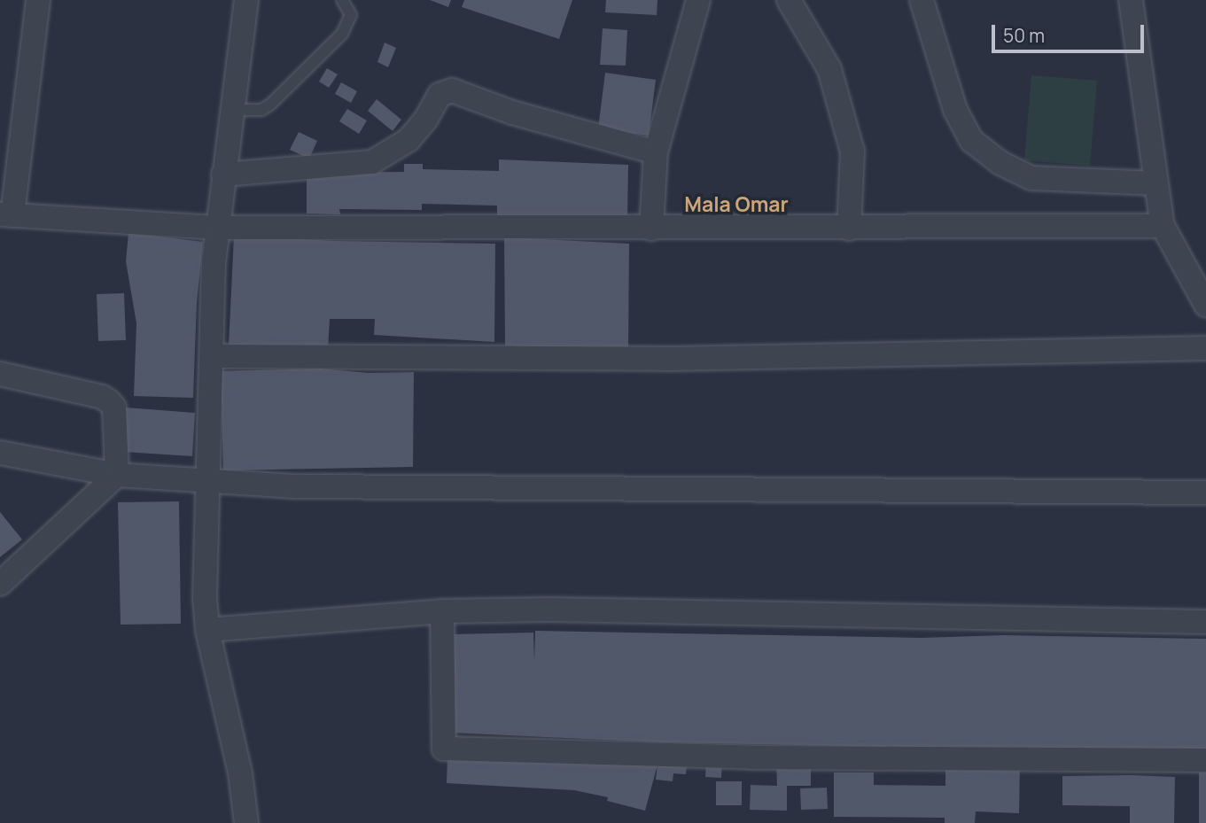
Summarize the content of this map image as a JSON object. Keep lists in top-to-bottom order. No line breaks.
{"districts":["Mala Omar"],"scale_bar":"50 m"}
